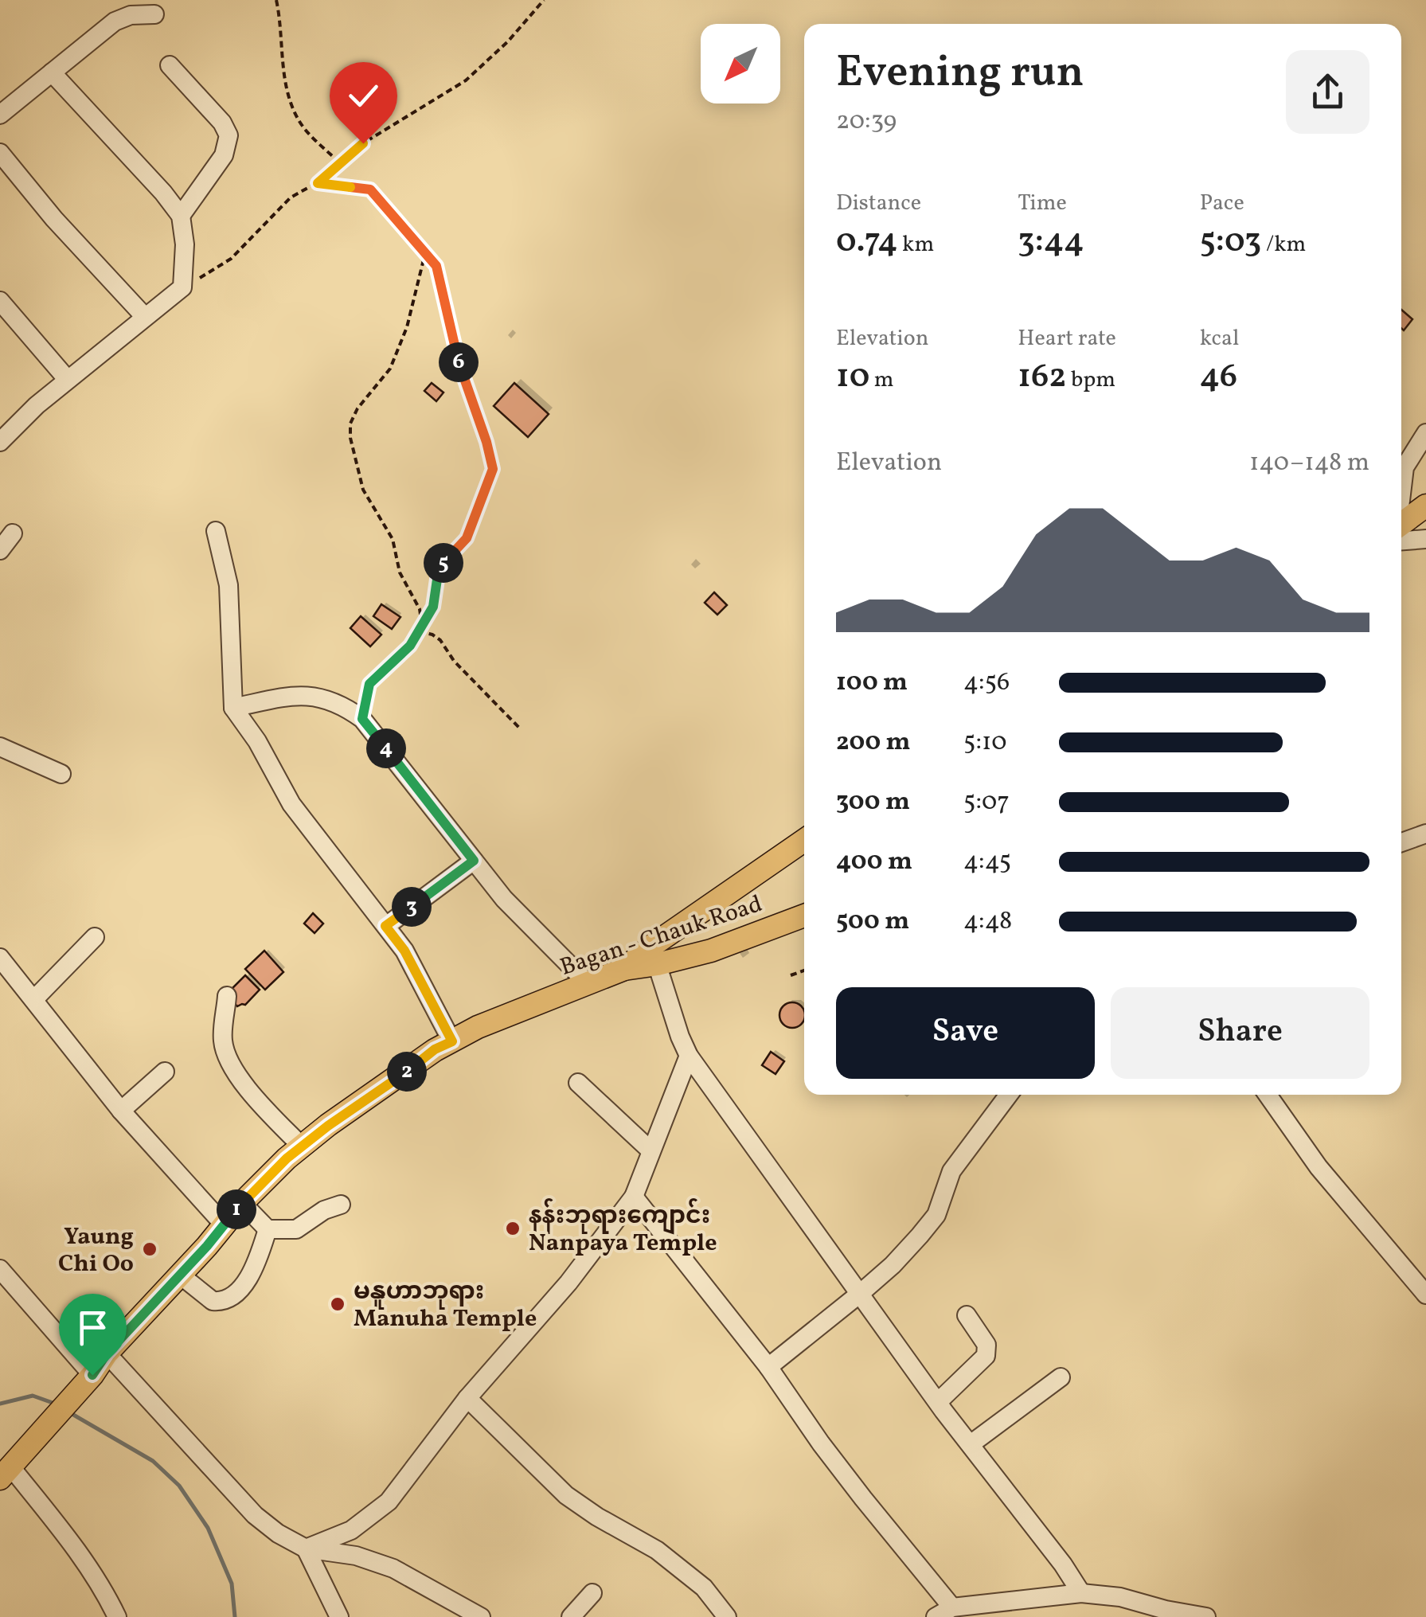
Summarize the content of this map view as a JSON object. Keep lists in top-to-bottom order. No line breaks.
{"streets":{"main road":["Bagan - Chauk Road"]},"places":["နန်းဘုရားကျောင်း Nanpaya Temple","Yaung Chi Oo","မနူဟာဘုရား Manuha Temple"],"north":"bottom left","page":{"heading":["Evening run","20:39"],"stats":[["Distance","0.74 km"],["Time","3:44"],["Pace","5:03 /km"],["Elevation","10 m"],["Heart rate","162 bpm"],["kcal","46"]],"pins":["6","5","4","3","2","1"],"chart":["Elevation","140–148 m"],"list":[{"name":"100 m","note":"4:56"},{"name":"200 m","note":"5:10"},{"name":"300 m","note":"5:07"},{"name":"400 m","note":"4:45"},{"name":"500 m","note":"4:48"}],"buttons":["Save","Share"]}}
